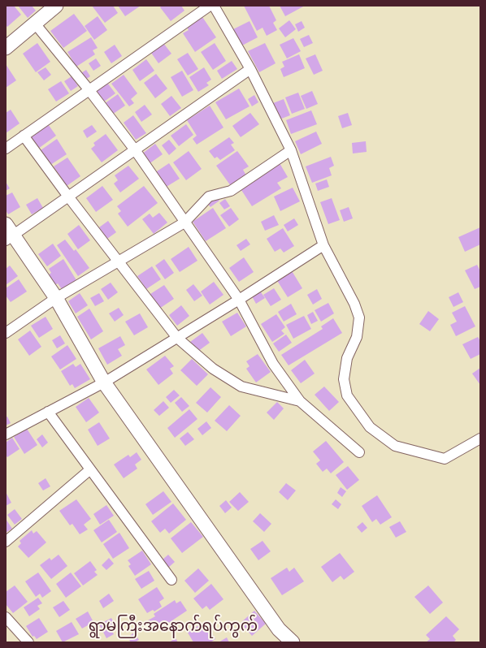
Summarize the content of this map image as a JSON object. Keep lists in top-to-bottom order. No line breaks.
{"districts":["ရွာမကြီးအနောက်ရပ်ကွက်"]}
